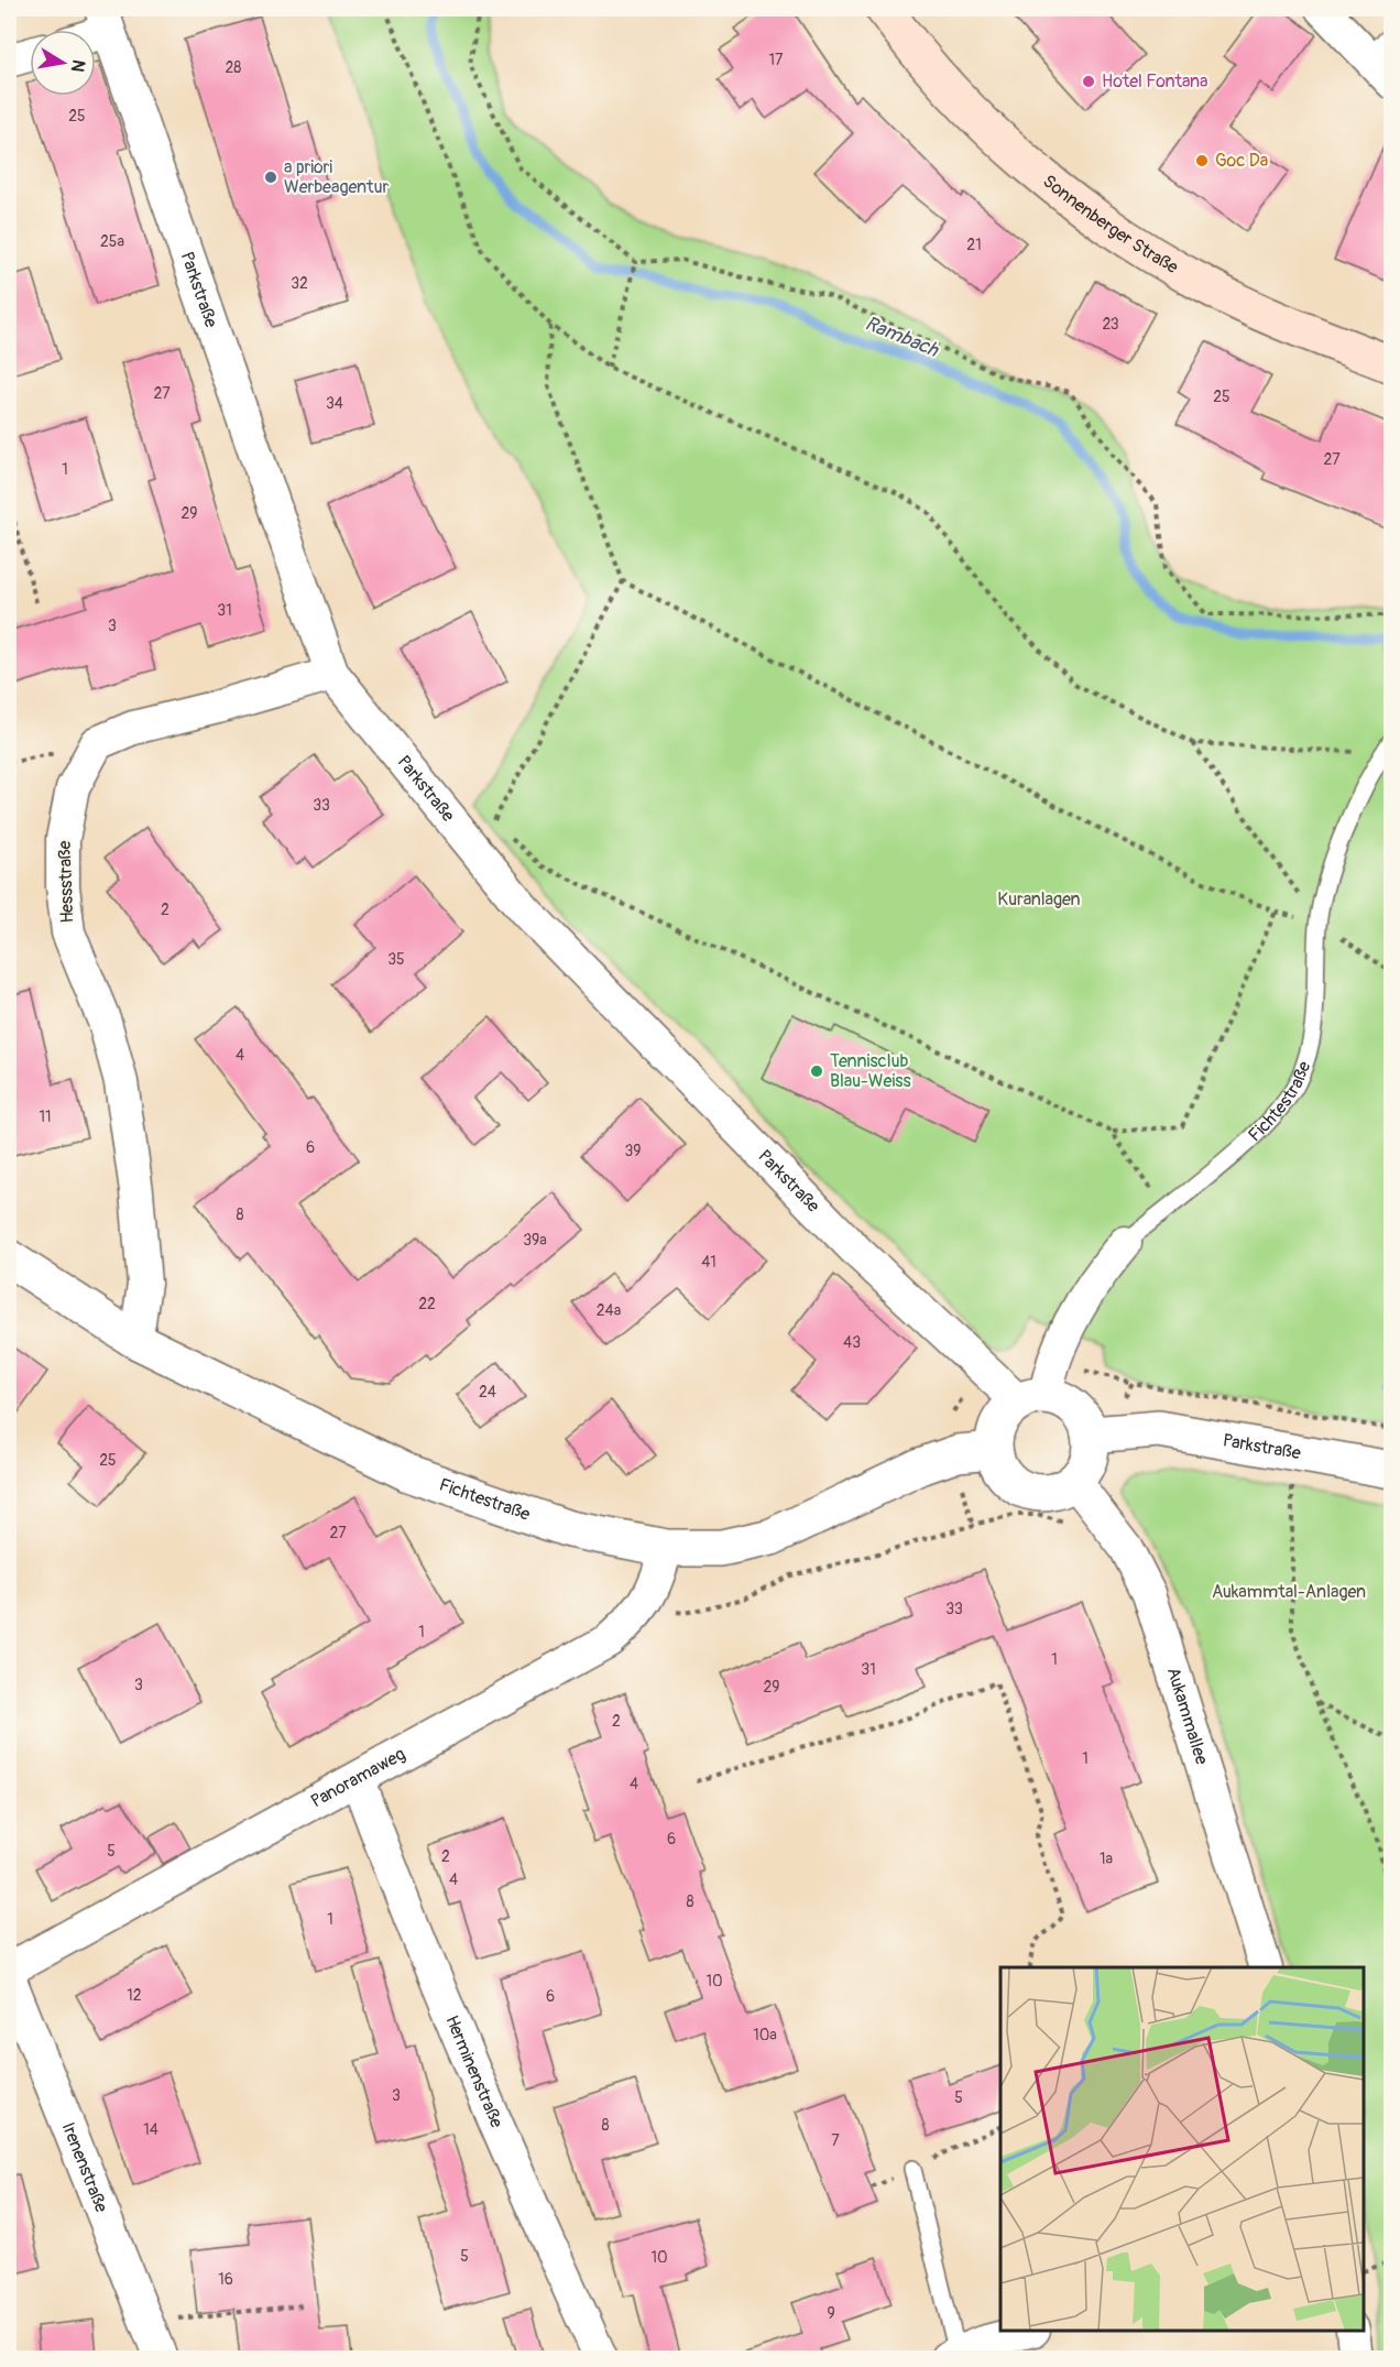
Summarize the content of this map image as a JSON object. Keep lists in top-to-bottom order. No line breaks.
{"streets":{"main road":["Sonnenberger Straße"],"street":["Parkstraße","Hessstraße","Fichtestraße","Aukammallee","Panoramaweg","Herminenstraße","Irenenstraße"]},"crossings":[["Parkstraße","Hessstraße"],["Parkstraße","Fichtestraße"],["Parkstraße","Aukammallee"],["Hessstraße","Fichtestraße"],["Fichtestraße","Aukammallee"],["Fichtestraße","Panoramaweg"],["Panoramaweg","Herminenstraße"]],"water":["Rambach"],"parks":["Kuranlagen","Aukammtal-Anlagen"],"places":["Hotel Fontana","Goc Da","a priori Werbeagentur","Tennisclub Blau-Weiss"],"house_numbers":["17","28","25","25a","21","32","23","27","25","34","27","1","29","31","3","33","2","35","4","11","6","39","8","39a","41","22","24a","43","24","25","27","33","1","1","31","3","29","2","1","4","6","5","2","1a","4","8","1","10","12","6","10a","3","5","8","14","7","5","10","16","9"],"north":"right"}
